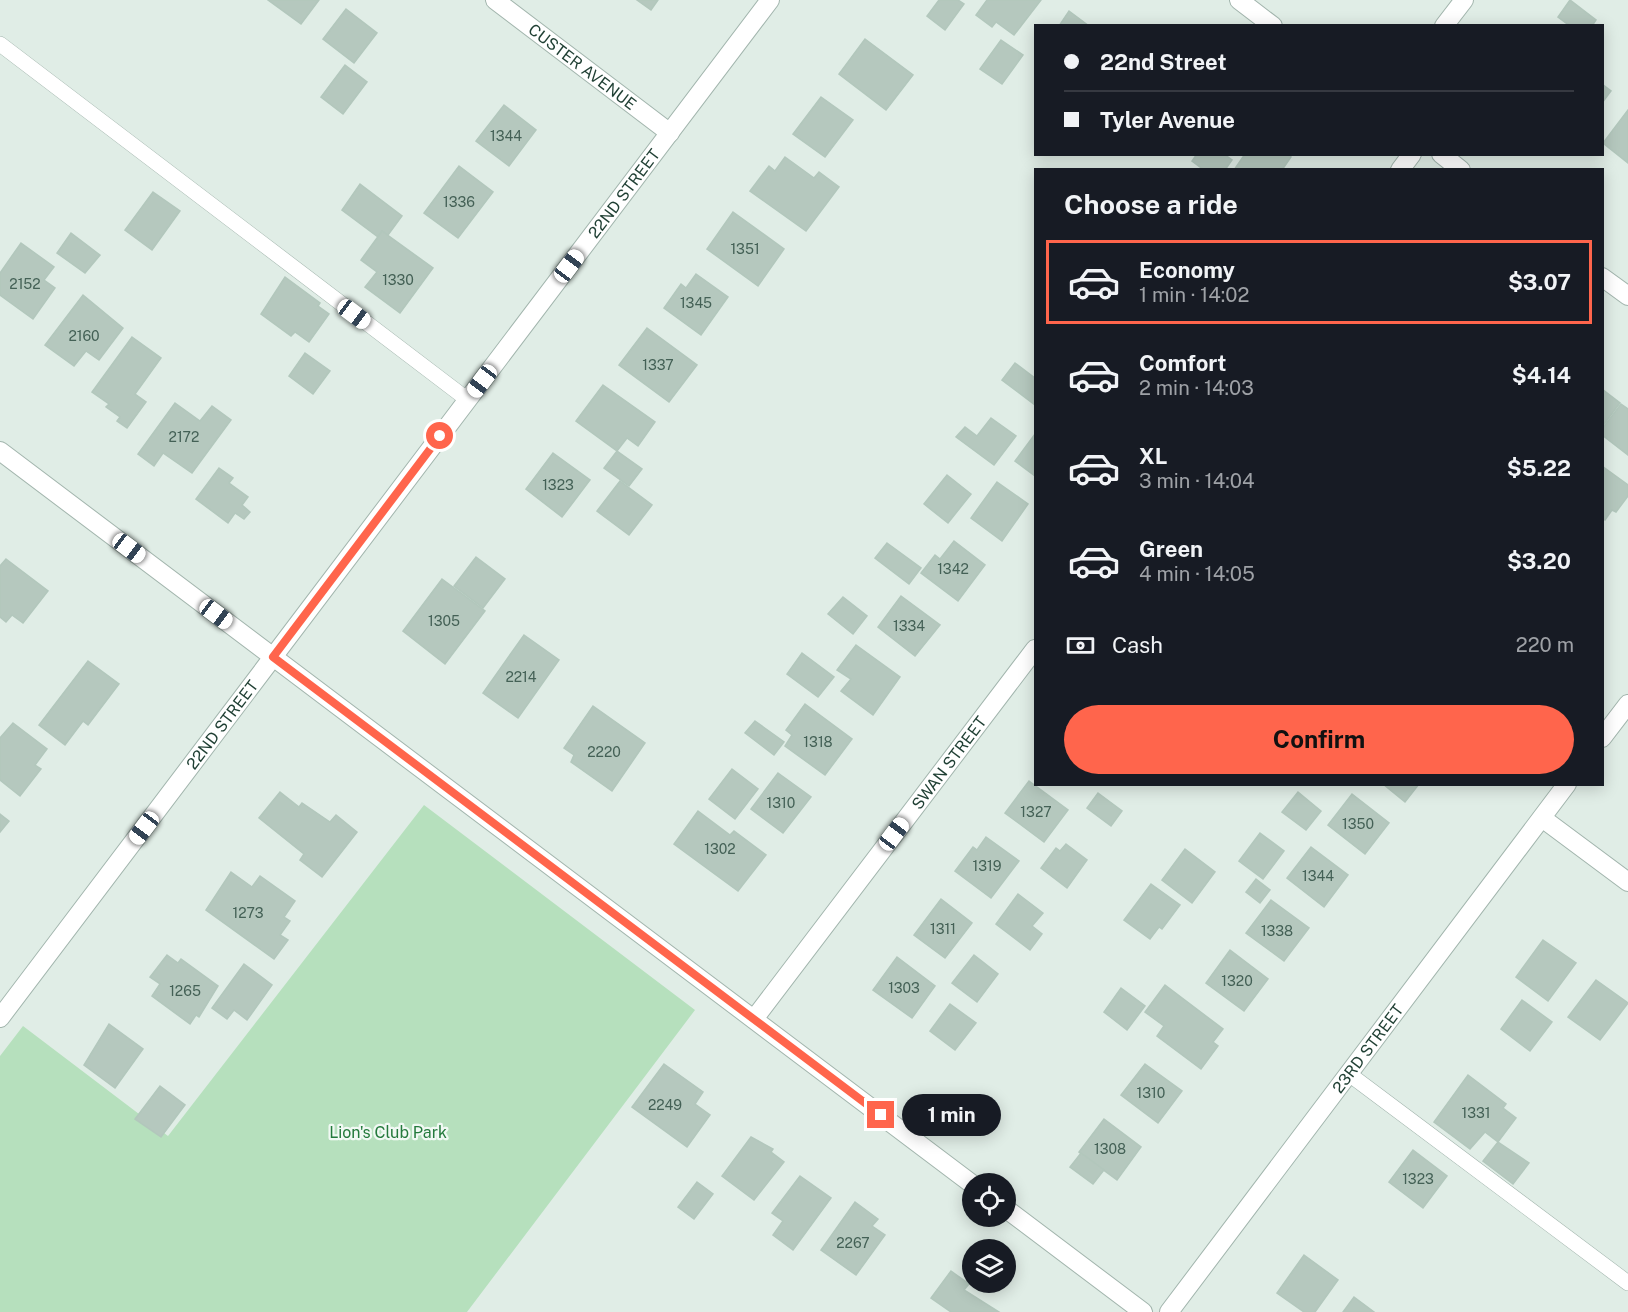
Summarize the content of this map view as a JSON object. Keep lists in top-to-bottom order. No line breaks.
{"streets":{"street":["CUSTER AVENUE","22ND STREET","SWAN STREET","23RD STREET"]},"crossings":[["CUSTER AVENUE","22ND STREET"]],"parks":["Lion's Club Park"],"house_numbers":["1344","1336","1351","1330","2152","1345","2160","1337","2172","1323","1342","1305","1334","2214","1318","2220","1310","1327","1350","1302","1319","1344","1273","1311","1338","1320","1303","1265","1310","2249","1331","1308","1323","2267"],"page":{"banner":["22nd Street","Tyler Avenue"],"heading":"Choose a ride","list":[{"name":"Economy","note":"1 min · 14:02","value":"$3.07"},{"name":"Comfort","note":"2 min · 14:03","value":"$4.14"},{"name":"XL","note":"3 min · 14:04","value":"$5.22"},{"name":"Green","note":"4 min · 14:05","value":"$3.20"}],"pay":["Cash","220 m"],"buttons":"Confirm","bubble":"1 min"}}
